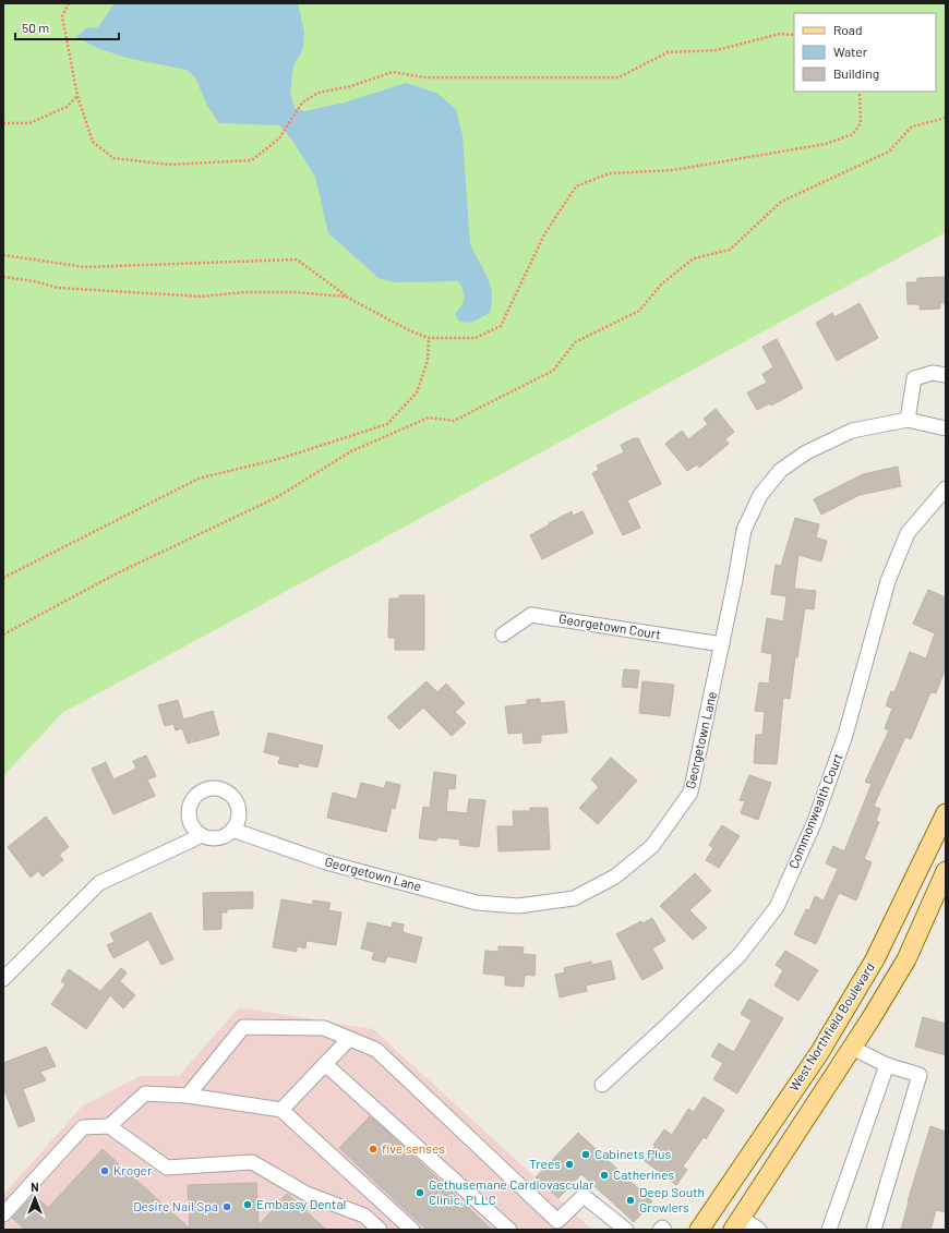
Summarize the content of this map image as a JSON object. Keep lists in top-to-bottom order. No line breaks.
{"streets":{"main road":["West Northfield Boulevard"],"street":["Georgetown Court","Georgetown Lane","Commonwealth Court"]},"crossings":[["Georgetown Court","Georgetown Lane"]],"places":["five senses","Cabinets Plus","Trees","Kroger","Catherines","Gethusemane Cardiovascular Clinic, PLLC","Deep South Growlers","Embassy Dental","Desire Nail Spa"],"legend":["Road","Water","Building"],"scale_bar":"50 m","north":"top"}
